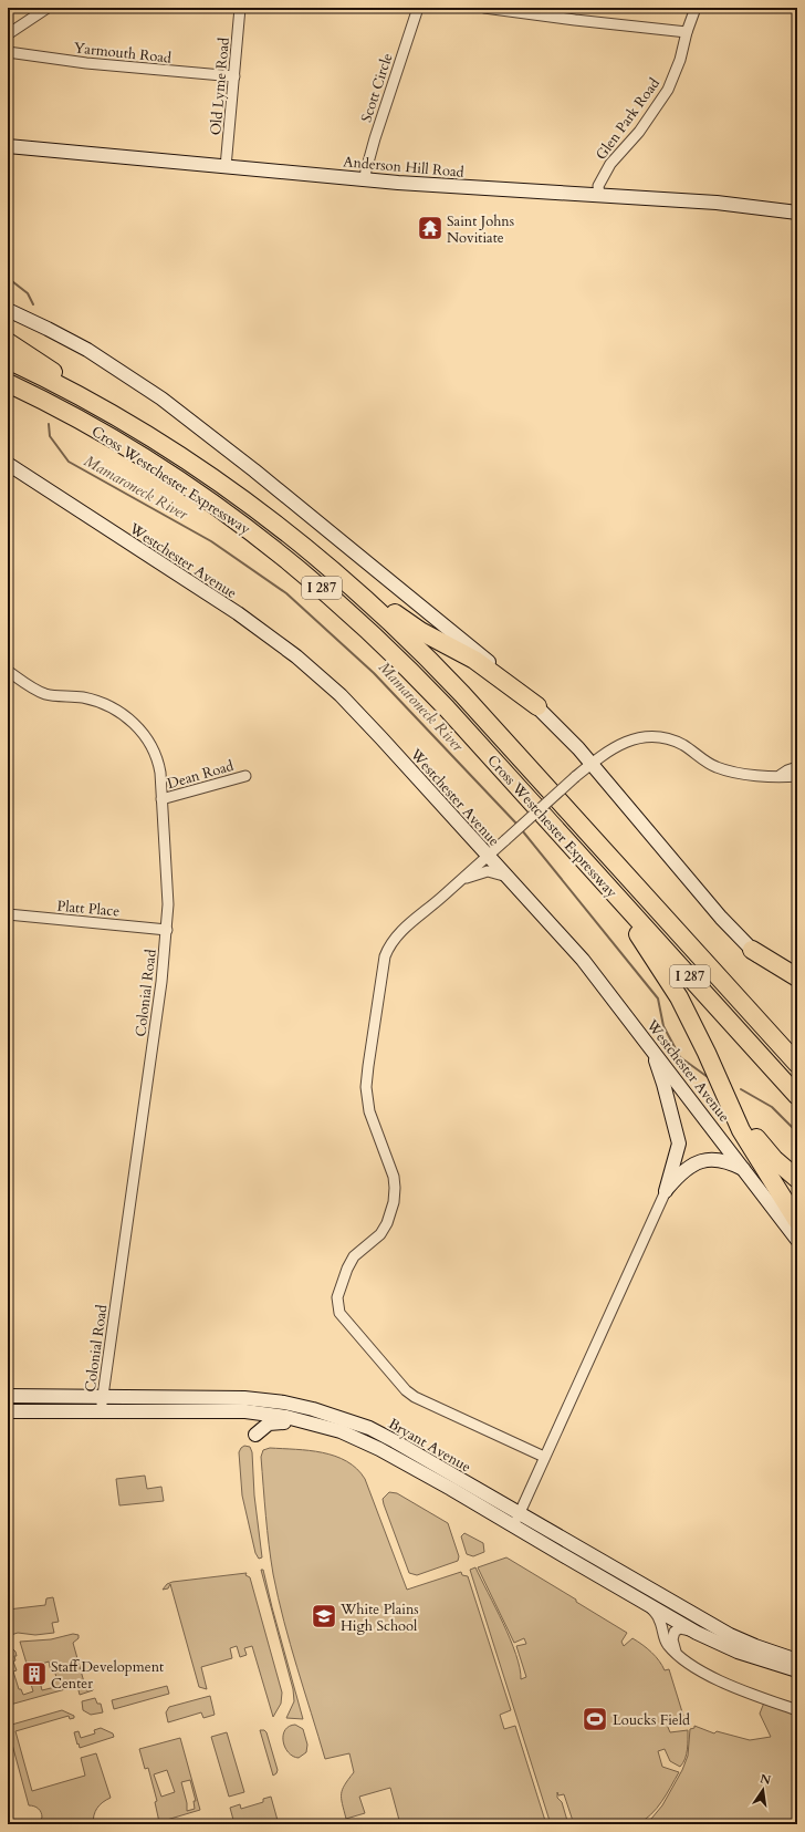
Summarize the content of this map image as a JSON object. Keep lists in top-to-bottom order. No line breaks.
{"streets":{"highway":["Cross Westchester Expressway","I 287"],"main road":["Anderson Hill Road","Westchester Avenue","Bryant Avenue"],"street":["Yarmouth Road","Old Lyme Road","Scott Circle","Glen Park Road","Dean Road","Platt Place","Colonial Road"]},"crossings":[["Yarmouth Road","Old Lyme Road"],["Old Lyme Road","Anderson Hill Road"],["Scott Circle","Anderson Hill Road"],["Glen Park Road","Anderson Hill Road"],["Dean Road","Colonial Road"],["Platt Place","Colonial Road"],["Colonial Road","Bryant Avenue"]],"water":["Mamaroneck River"],"places":{"temple":["Saint Johns Novitiate"],"school or university":["White Plains High School"],"building":["Staff Development Center"],"sports":["Loucks Field"]},"north":"top"}
